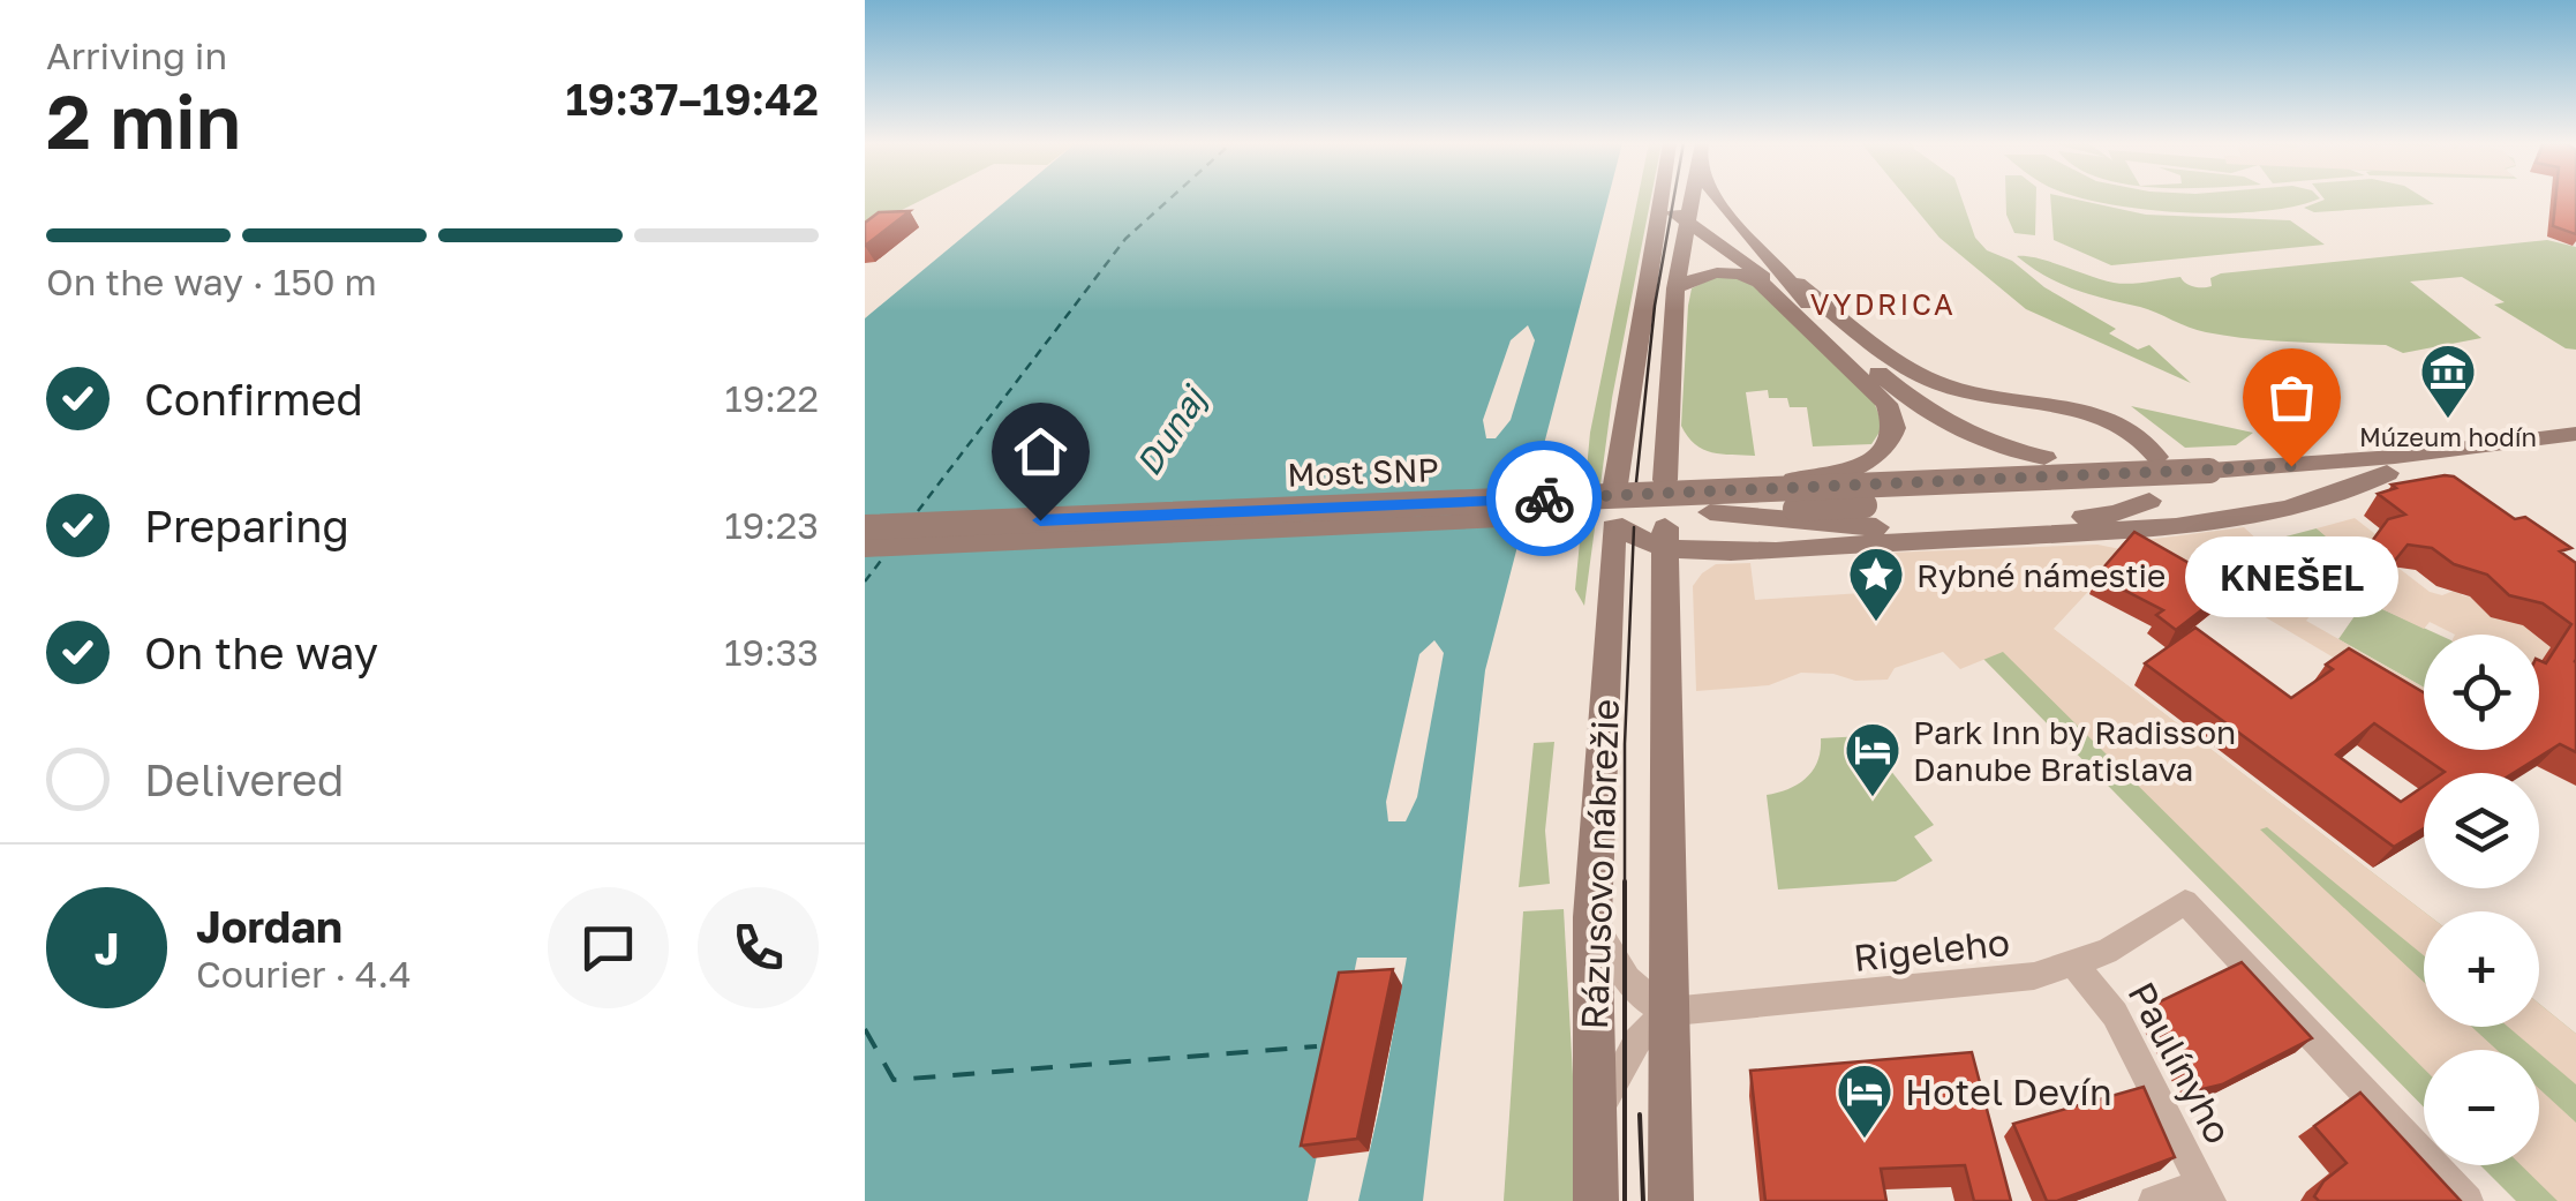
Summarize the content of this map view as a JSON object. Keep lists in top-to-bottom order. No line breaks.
{"streets":{"main road":["Most SNP","Rázusovo nábrežie"],"street":["Rigeleho","Paulínyho"]},"crossings":[["Rázusovo nábrežie","Rigeleho"],["Rigeleho","Paulínyho"]],"districts":["VYDRICA"],"water":["Dunaj"],"places":{"museum":["Múzeum hodín"],"other":["KNEŠEL"],"place":["Rybné námestie"],"hotel":["Park Inn by Radisson Danube Bratislava","Hotel Devín"]},"page":{"heading":["2 min","Arriving in","19:37–19:42"],"panel":["Jordan","Courier · 4.4"],"bar":"On the way · 150 m","list":[["Confirmed","19:22"],["Preparing","19:23"],["On the way","19:33"],"Delivered"],"bubble":"KNEŠEL","map_buttons":["+","−"],"round":"J"}}
